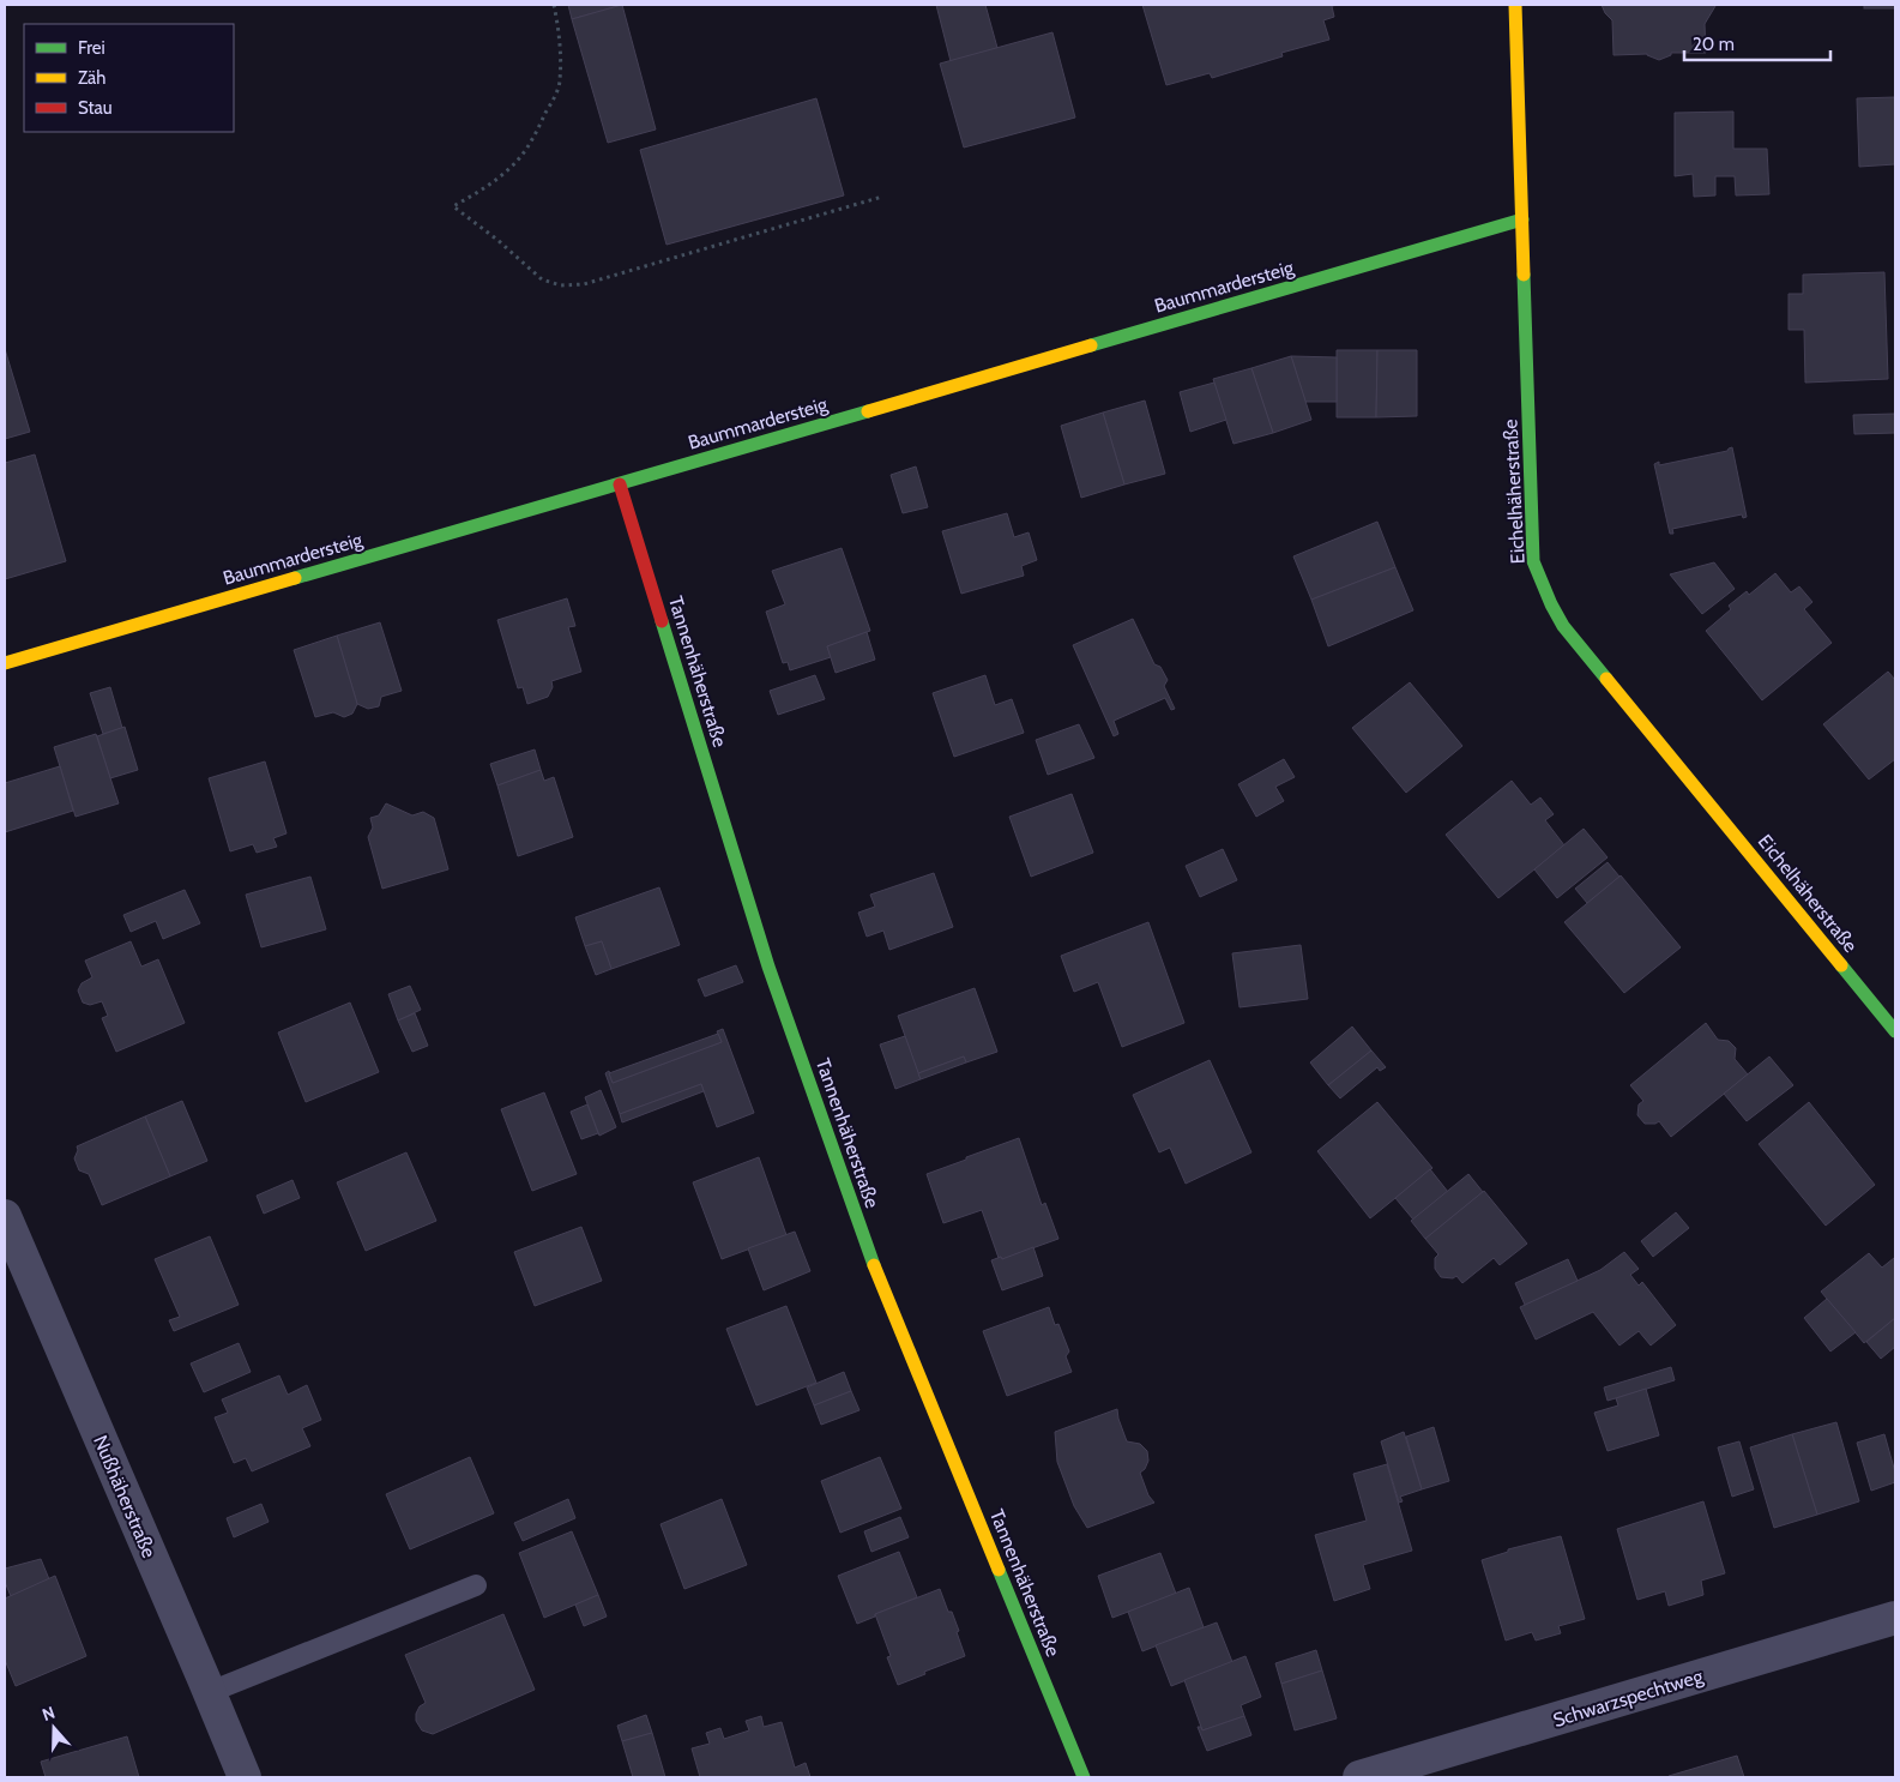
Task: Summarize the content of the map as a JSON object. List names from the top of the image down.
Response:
{
  "streets": {
    "street": [
      "Baummardersteig",
      "Eichelhäherstraße",
      "Tannenhäherstraße",
      "Nußhäherstraße",
      "Schwarzspechtweg"
    ]
  },
  "crossings": [
    ["Baummardersteig", "Eichelhäherstraße"],
    ["Baummardersteig", "Tannenhäherstraße"]
  ],
  "legend": ["Frei", "Zäh", "Stau"],
  "scale_bar": "20 m",
  "north": "top"
}
